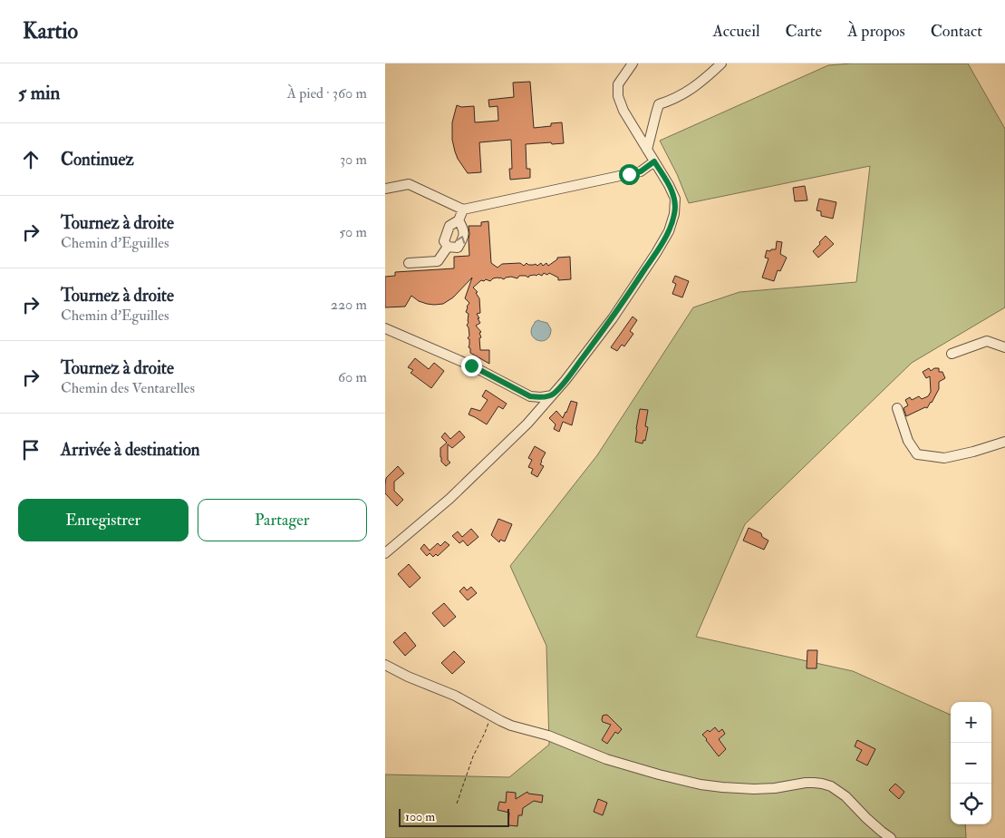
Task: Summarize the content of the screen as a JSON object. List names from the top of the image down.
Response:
{
  "scale_bar": "100 m",
  "page": {
    "header": "Kartio",
    "nav": [
      "Accueil",
      "Carte",
      "À propos",
      "Contact"
    ],
    "heading": ["5 min", "À pied · 360 m"],
    "list": [
      ["Continuez", "30 m"],
      ["Tournez à droite", "Chemin d'Eguilles", "50 m"],
      ["Tournez à droite", "Chemin d'Eguilles", "220 m"],
      ["Tournez à droite", "Chemin des Ventarelles", "60 m"],
      "Arrivée à destination"
    ],
    "buttons": ["Enregistrer", "Partager"],
    "map_buttons": ["+", "−"],
    "scale": "100 m"
  }
}
